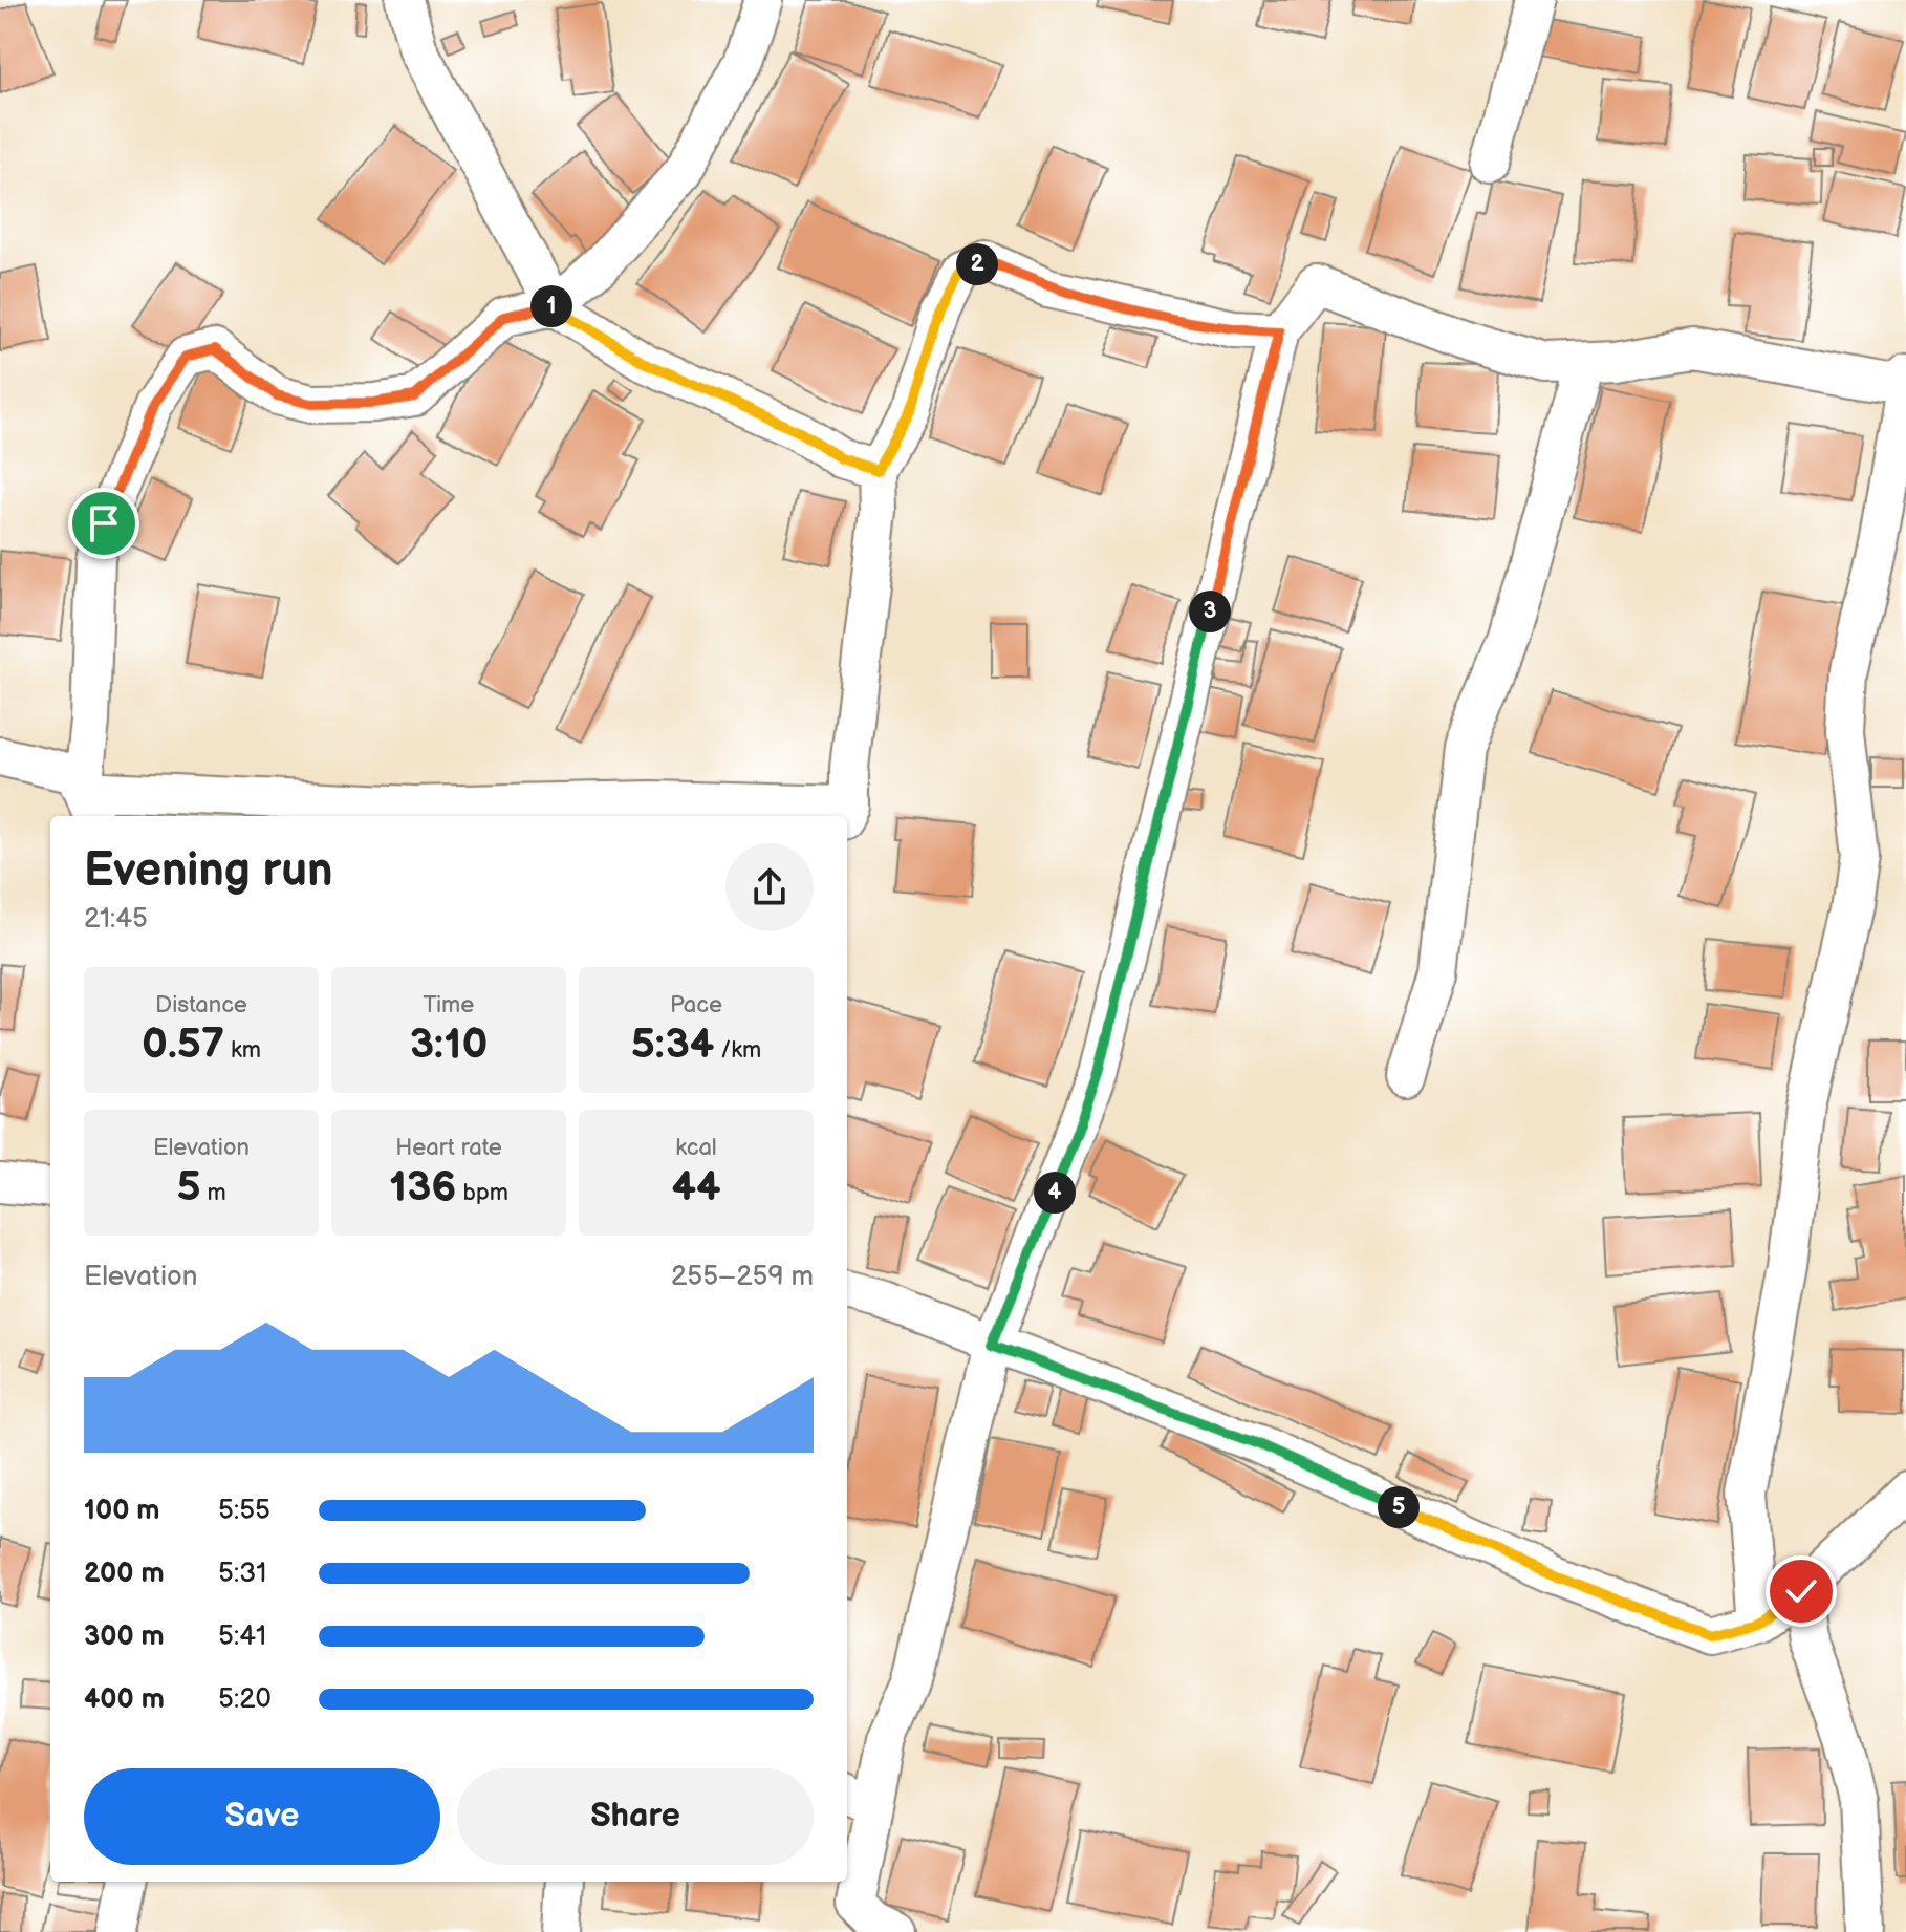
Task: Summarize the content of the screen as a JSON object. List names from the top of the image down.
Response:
{
  "page": {
    "pins": [
      "2",
      "1",
      "3",
      "4",
      "5"
    ],
    "heading": ["Evening run", "21:45"],
    "stats": [
      ["Distance", "0.57 km"],
      ["Time", "3:10"],
      ["Pace", "5:34 /km"],
      ["Elevation", "5 m"],
      ["Heart rate", "136 bpm"],
      ["kcal", "44"]
    ],
    "chart": ["Elevation", "255–259 m"],
    "list": [
      {
        "name": "100 m",
        "note": "5:55"
      },
      {
        "name": "200 m",
        "note": "5:31"
      },
      {
        "name": "300 m",
        "note": "5:41"
      },
      {
        "name": "400 m",
        "note": "5:20"
      }
    ],
    "buttons": ["Save", "Share"]
  }
}
